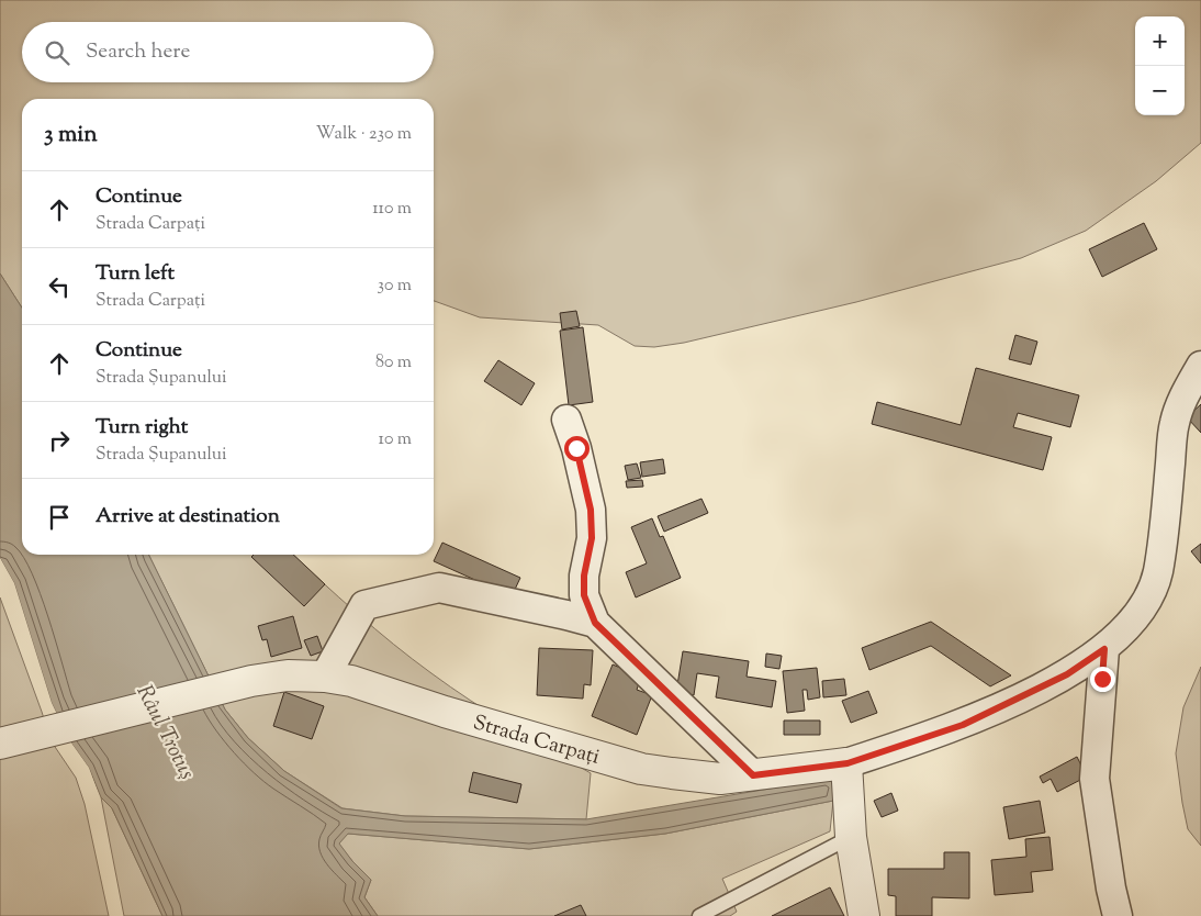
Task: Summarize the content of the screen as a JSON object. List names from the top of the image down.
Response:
{
  "streets": {
    "street": ["Strada Carpați"]
  },
  "water": ["Râul Trotuș"],
  "page": {
    "map_buttons": ["+", "−"],
    "search": "Search here",
    "heading": ["3 min", "Walk · 230 m"],
    "list": [
      ["Continue", "Strada Carpați", "110 m"],
      ["Turn left", "Strada Carpați", "30 m"],
      ["Continue", "Strada Șupanului", "80 m"],
      ["Turn right", "Strada Șupanului", "10 m"],
      "Arrive at destination"
    ]
  }
}
